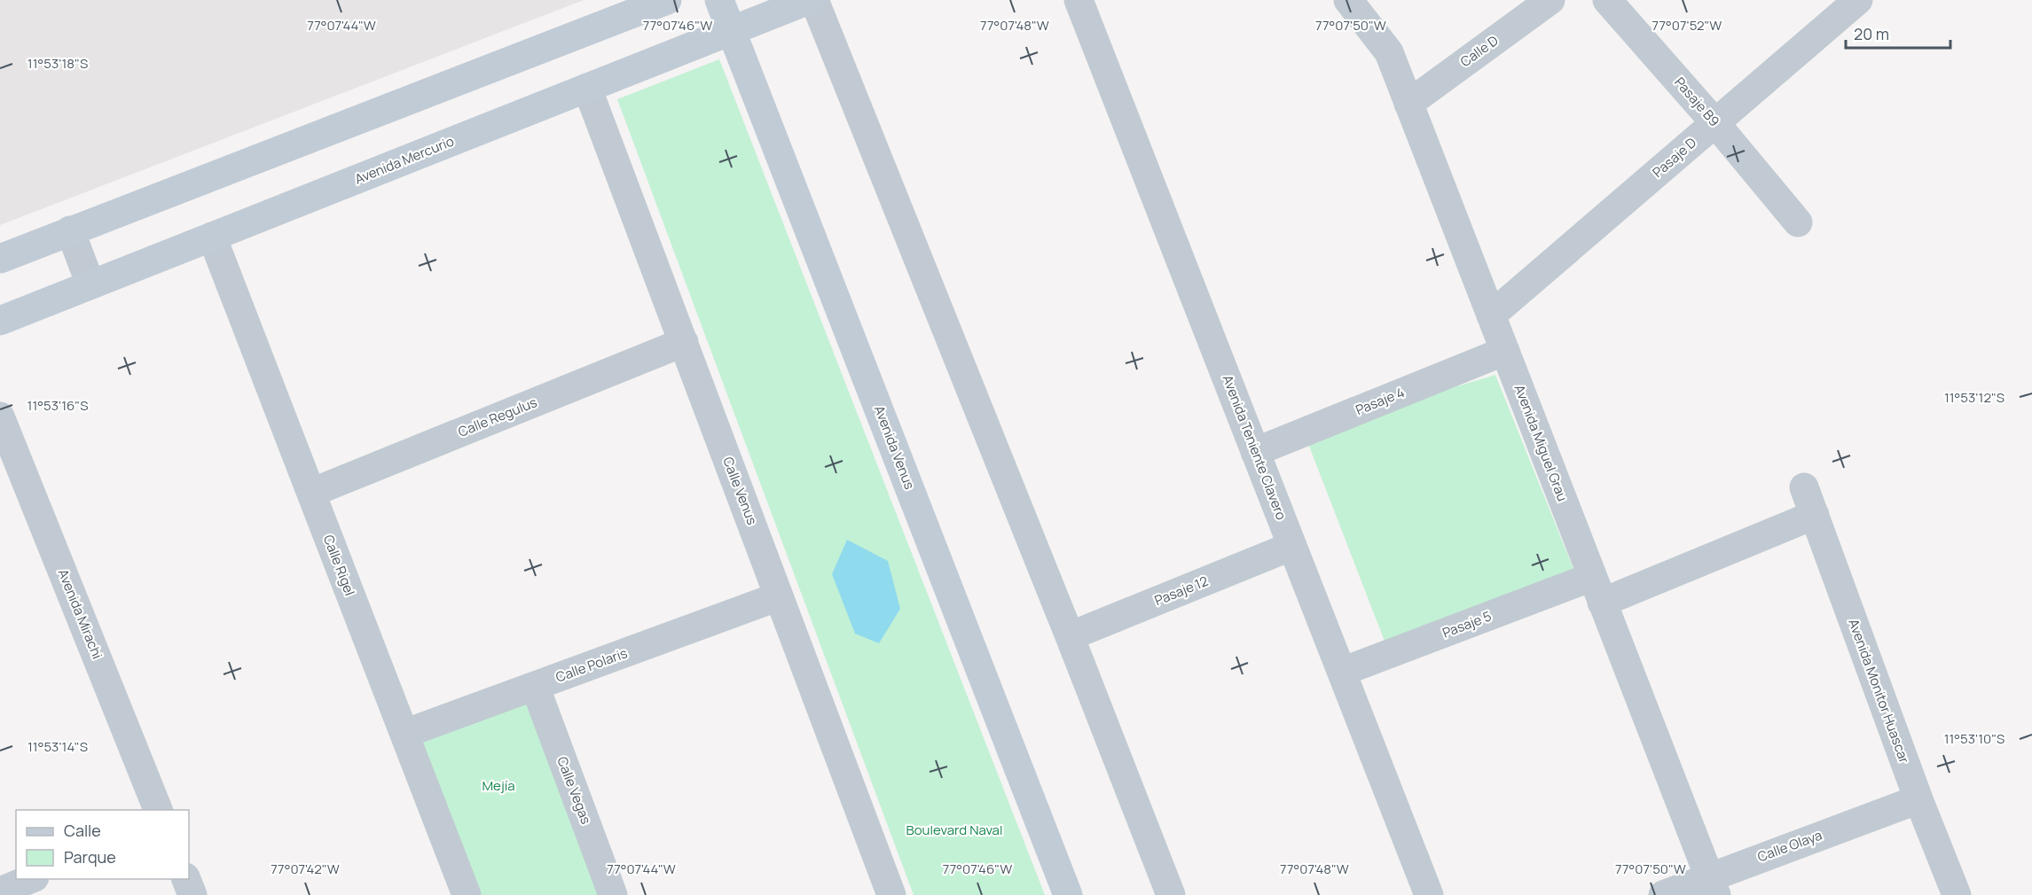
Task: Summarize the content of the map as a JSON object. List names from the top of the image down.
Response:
{
  "streets": {
    "street": [
      "Calle D",
      "Pasaje B9",
      "Pasaje D",
      "Avenida Mercurio",
      "Pasaje 4",
      "Calle Regulus",
      "Avenida Miguel Grau",
      "Avenida Venus",
      "Avenida Teniente Clavero",
      "Calle Venus",
      "Calle Rigel",
      "Pasaje 12",
      "Avenida Mirachi",
      "Pasaje 5",
      "Calle Polaris",
      "Avenida Monitor Huascar",
      "Calle Vegas",
      "Calle Olaya"
    ]
  },
  "crossings": [
    ["Calle D", "Avenida Miguel Grau"],
    ["Pasaje B9", "Pasaje D"],
    ["Pasaje D", "Avenida Miguel Grau"],
    ["Avenida Mercurio", "Avenida Venus"],
    ["Avenida Mercurio", "Calle Venus"],
    ["Avenida Mercurio", "Calle Rigel"],
    ["Pasaje 4", "Avenida Miguel Grau"],
    ["Pasaje 4", "Avenida Teniente Clavero"],
    ["Calle Regulus", "Calle Venus"],
    ["Calle Regulus", "Calle Rigel"],
    ["Avenida Miguel Grau", "Pasaje 5"],
    ["Avenida Miguel Grau", "Calle Olaya"],
    ["Avenida Teniente Clavero", "Pasaje 12"],
    ["Avenida Teniente Clavero", "Pasaje 5"],
    ["Calle Venus", "Calle Polaris"],
    ["Calle Rigel", "Calle Polaris"],
    ["Pasaje 5", "Avenida Monitor Huascar"],
    ["Calle Polaris", "Calle Vegas"],
    ["Avenida Monitor Huascar", "Calle Olaya"]
  ],
  "parks": ["Mejía", "Boulevard Naval"],
  "legend": ["Calle", "Parque"],
  "scale_bar": "20 m",
  "coordinates": [
    "77°07'44\"W",
    "77°07'46\"W",
    "77°07'48\"W",
    "77°07'50\"W",
    "77°07'52\"W",
    "11°53'18\"S",
    "11°53'12\"S",
    "11°53'16\"S",
    "11°53'10\"S",
    "11°53'14\"S",
    "77°07'42\"W"
  ]
}
